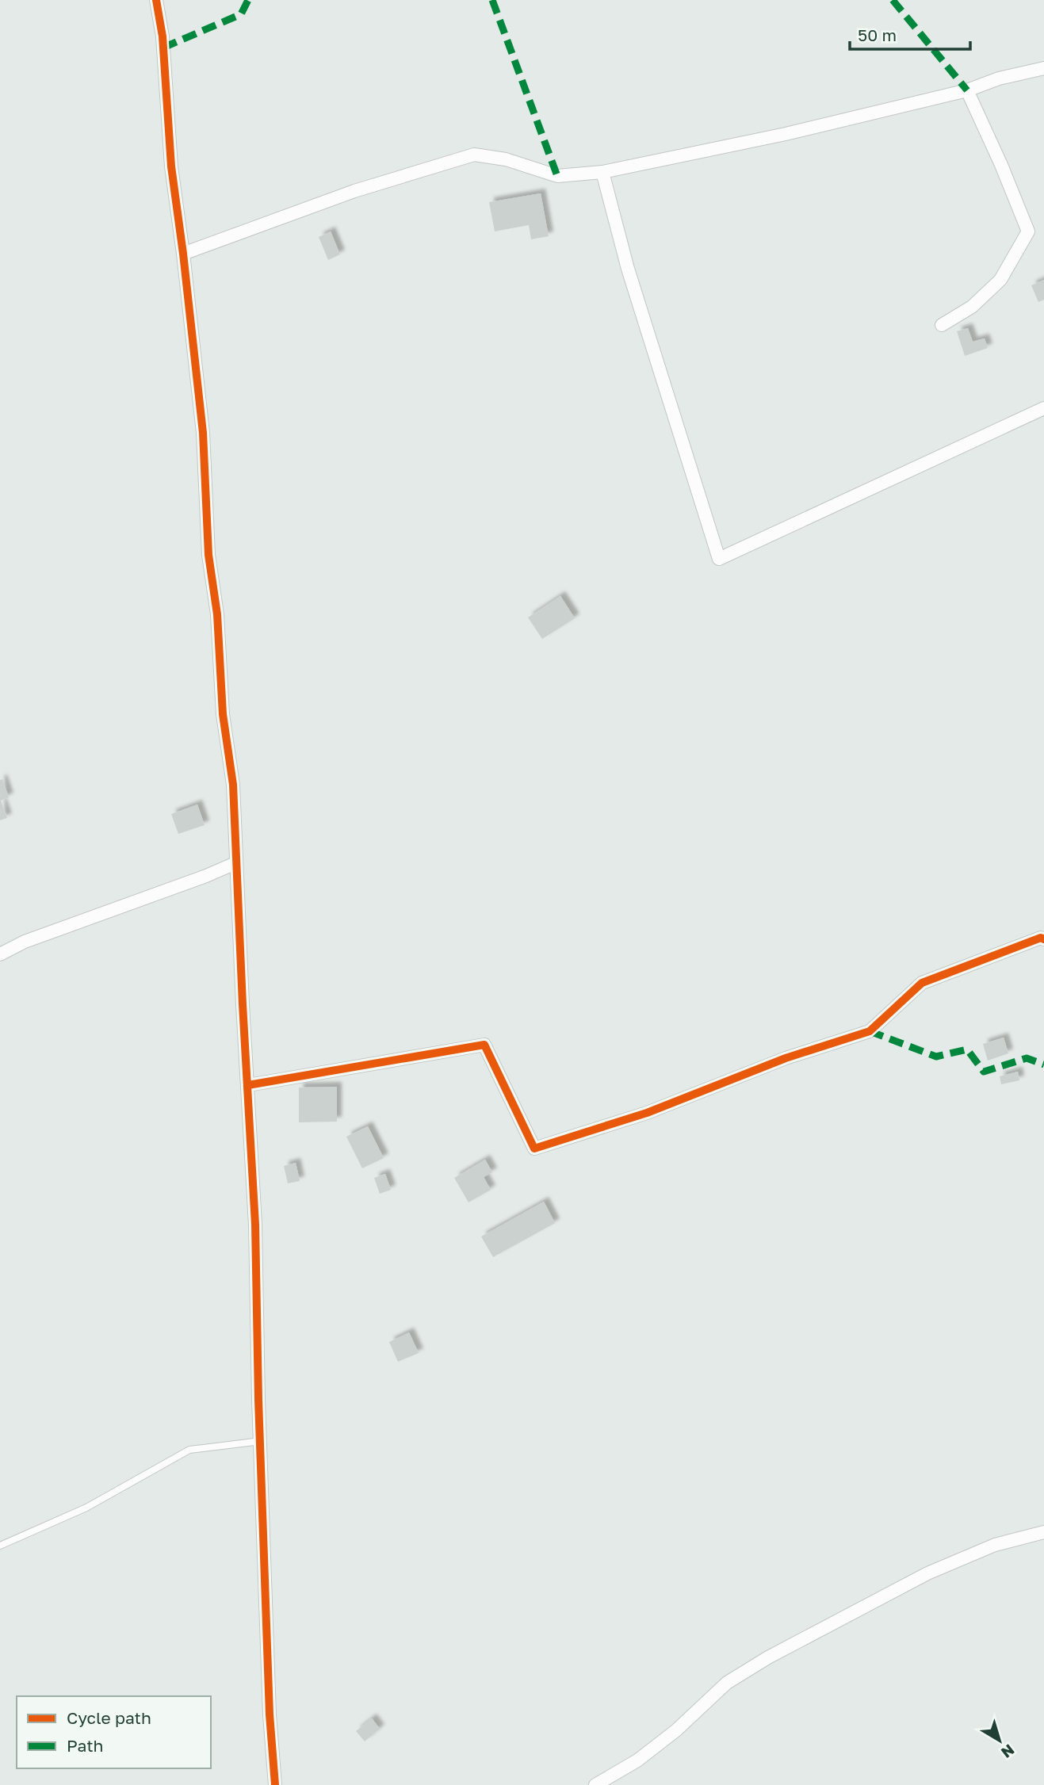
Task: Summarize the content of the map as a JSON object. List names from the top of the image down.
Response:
{
  "legend": ["Cycle path", "Path"],
  "scale_bar": "50 m",
  "north": "bottom right"
}
